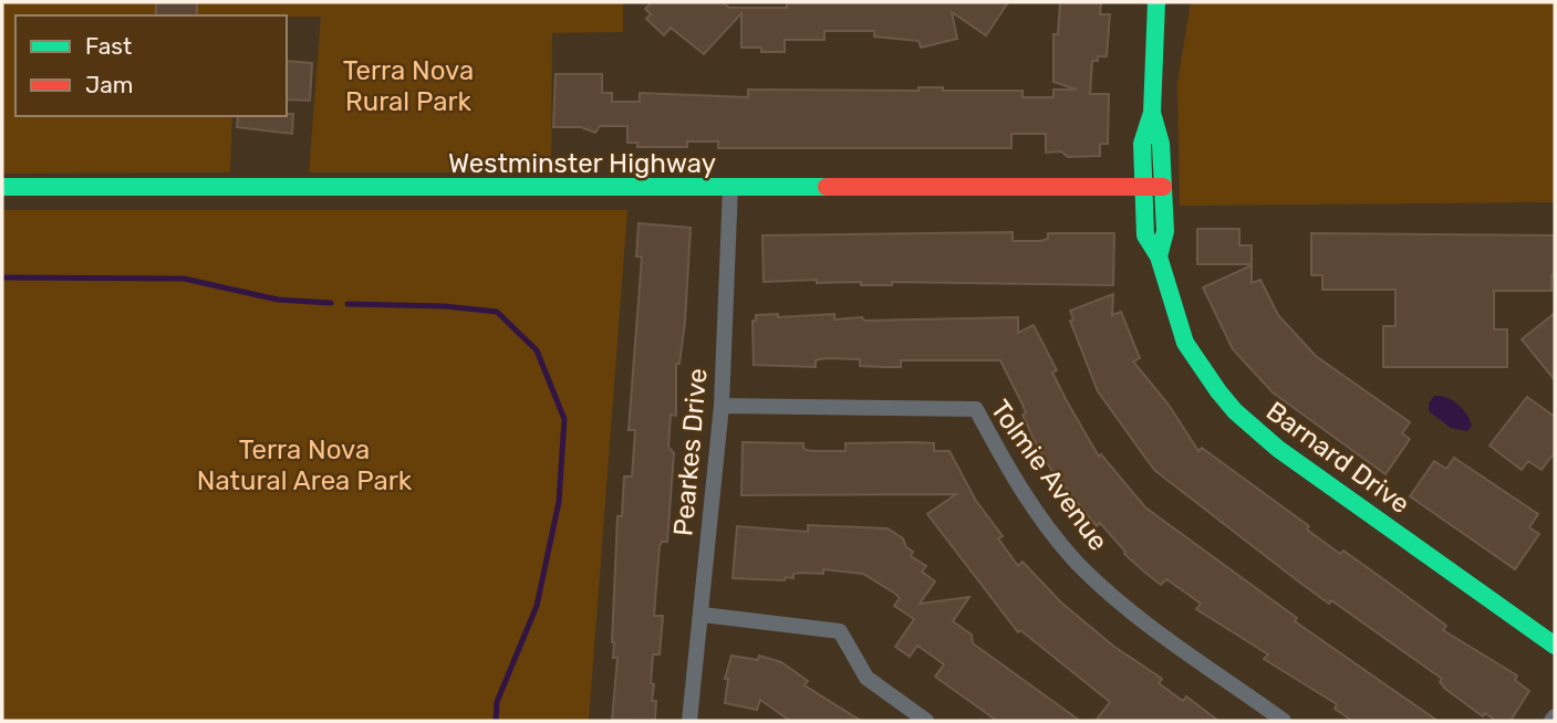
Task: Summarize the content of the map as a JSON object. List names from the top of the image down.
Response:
{
  "streets": {
    "street": [
      "Westminster Highway",
      "Pearkes Drive",
      "Barnard Drive",
      "Tolmie Avenue"
    ]
  },
  "crossings": [
    ["Westminster Highway", "Pearkes Drive"],
    ["Westminster Highway", "Barnard Drive"],
    ["Pearkes Drive", "Tolmie Avenue"]
  ],
  "parks": ["Terra Nova Rural Park", "Terra Nova Natural Area Park"],
  "legend": ["Fast", "Jam"]
}
